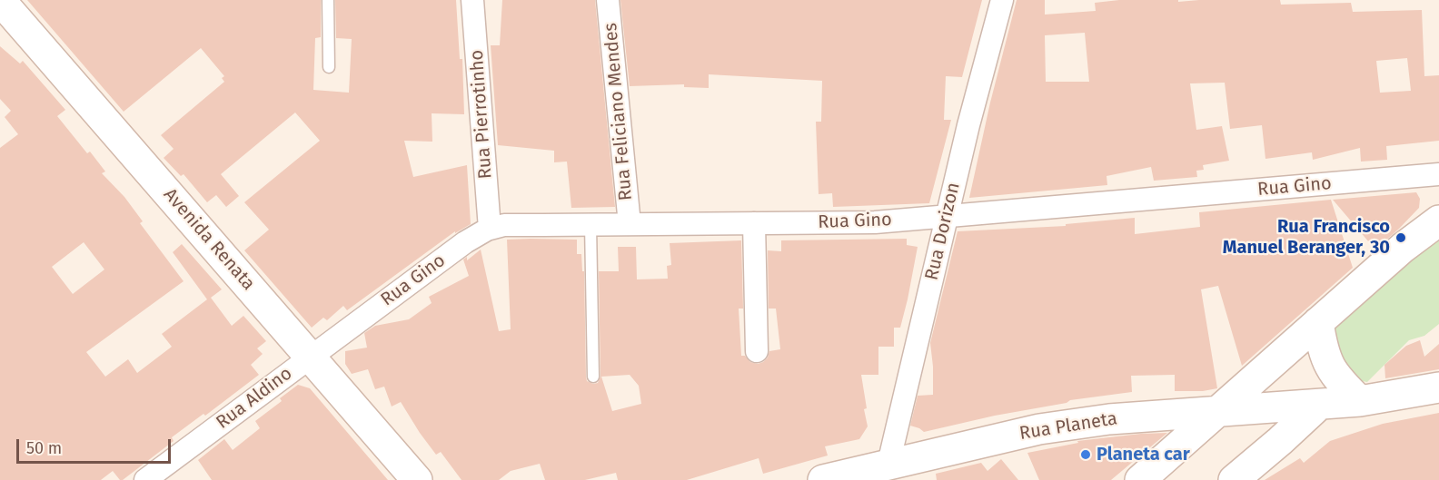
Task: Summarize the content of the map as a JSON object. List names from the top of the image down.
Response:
{
  "streets": {
    "main road": ["Avenida Renata", "Rua Planeta"],
    "street": [
      "Rua Feliciano Mendes",
      "Rua Pierrotinho",
      "Rua Gino",
      "Rua Dorizon",
      "Rua Aldino"
    ]
  },
  "crossings": [
    ["Rua Feliciano Mendes", "Rua Gino"],
    ["Rua Pierrotinho", "Rua Gino"],
    ["Rua Gino", "Rua Dorizon"],
    ["Rua Gino", "Avenida Renata"],
    ["Rua Gino", "Rua Aldino"],
    ["Rua Dorizon", "Rua Planeta"],
    ["Avenida Renata", "Rua Aldino"]
  ],
  "places": ["Rua Francisco Manuel Beranger, 30", "Planeta car"],
  "scale_bar": "50 m"
}
